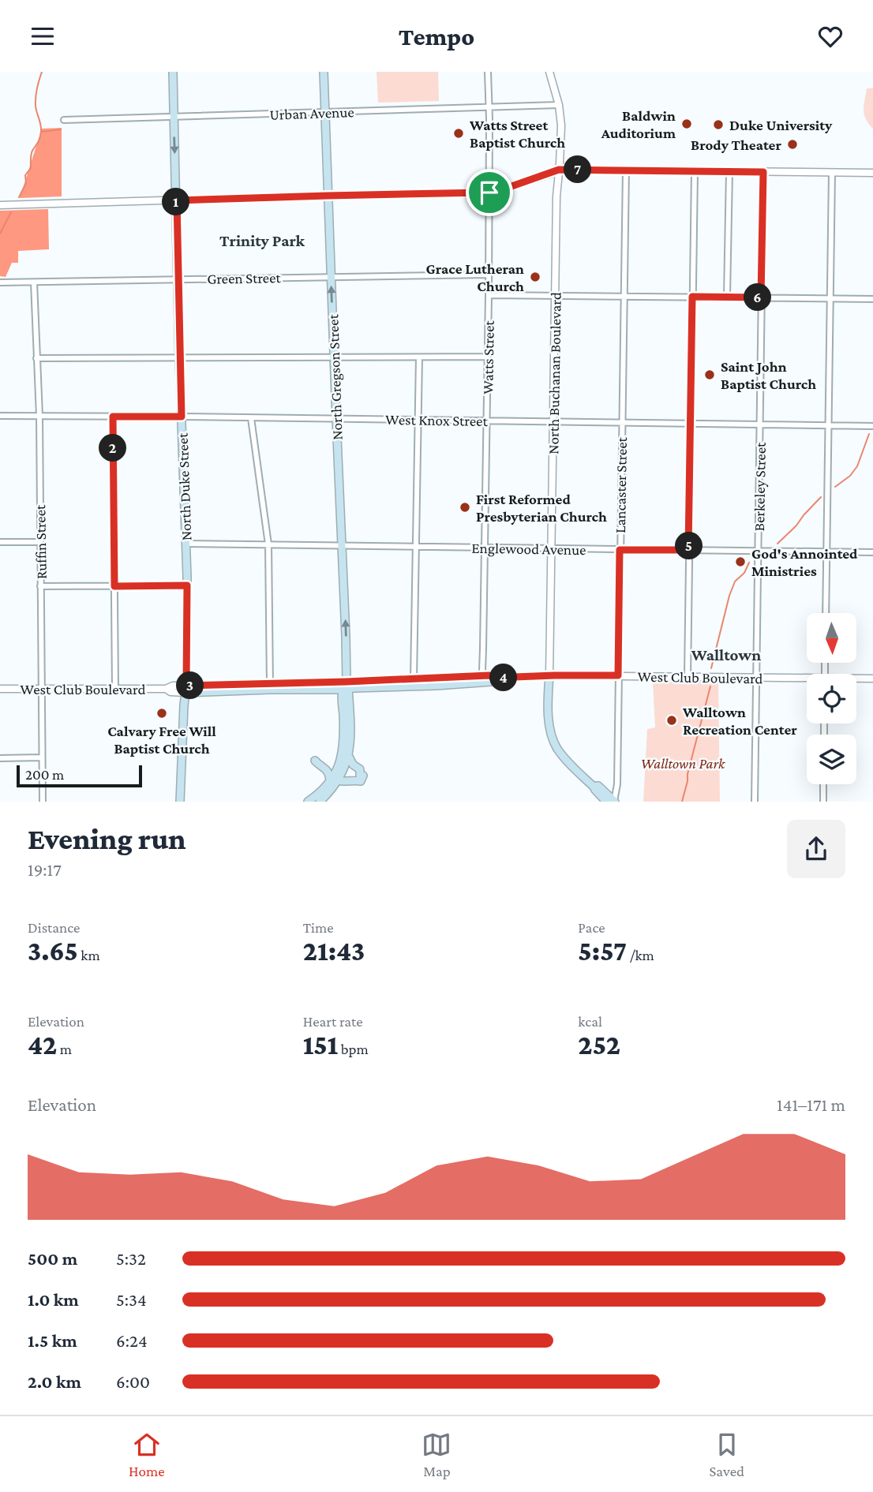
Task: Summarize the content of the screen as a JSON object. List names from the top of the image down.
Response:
{
  "streets": {
    "main road": ["North Gregson Street", "North Duke Street", "West Club Boulevard"],
    "street": [
      "Urban Avenue",
      "Green Street",
      "Watts Street",
      "North Buchanan Boulevard",
      "West Knox Street",
      "Lancaster Street",
      "Berkeley Street",
      "Ruffin Street",
      "Englewood Avenue"
    ]
  },
  "crossings": [
    ["Urban Avenue", "Watts Street"],
    ["Urban Avenue", "North Buchanan Boulevard"],
    ["Urban Avenue", "North Gregson Street"],
    ["Urban Avenue", "North Duke Street"],
    ["Green Street", "Watts Street"],
    ["Green Street", "North Gregson Street"],
    ["Green Street", "North Duke Street"],
    ["Green Street", "Ruffin Street"],
    ["Watts Street", "West Knox Street"],
    ["Watts Street", "Englewood Avenue"],
    ["Watts Street", "West Club Boulevard"],
    ["North Buchanan Boulevard", "West Knox Street"],
    ["North Buchanan Boulevard", "Englewood Avenue"],
    ["North Buchanan Boulevard", "West Club Boulevard"],
    ["North Gregson Street", "West Knox Street"],
    ["North Gregson Street", "Englewood Avenue"],
    ["North Gregson Street", "West Club Boulevard"],
    ["West Knox Street", "Lancaster Street"],
    ["West Knox Street", "North Duke Street"],
    ["West Knox Street", "Berkeley Street"],
    ["West Knox Street", "Ruffin Street"],
    ["Lancaster Street", "Englewood Avenue"],
    ["Lancaster Street", "West Club Boulevard"],
    ["North Duke Street", "Englewood Avenue"],
    ["North Duke Street", "West Club Boulevard"],
    ["Berkeley Street", "Englewood Avenue"],
    ["Berkeley Street", "West Club Boulevard"],
    ["Ruffin Street", "West Club Boulevard"]
  ],
  "districts": ["Trinity Park", "Walltown"],
  "parks": ["Walltown Park"],
  "places": [
    "Baldwin Auditorium",
    "Duke University",
    "Watts Street Baptist Church",
    "Brody Theater",
    "Grace Lutheran Church",
    "Saint John Baptist Church",
    "First Reformed Presbyterian Church",
    "God's Annointed Ministries",
    "Calvary Free Will Baptist Church",
    "Walltown Recreation Center"
  ],
  "scale_bar": "200 m",
  "north": "bottom",
  "page": {
    "header": "Tempo",
    "pins": [
      "7",
      "1",
      "6",
      "2",
      "5",
      "4",
      "3"
    ],
    "scale": "200 m",
    "heading": ["Evening run", "19:17"],
    "stats": [
      ["Distance", "3.65 km"],
      ["Time", "21:43"],
      ["Pace", "5:57 /km"],
      ["Elevation", "42 m"],
      ["Heart rate", "151 bpm"],
      ["kcal", "252"]
    ],
    "chart": ["Elevation", "141–171 m"],
    "list": [
      {
        "name": "500 m",
        "note": "5:32"
      },
      {
        "name": "1.0 km",
        "note": "5:34"
      },
      {
        "name": "1.5 km",
        "note": "6:24"
      },
      {
        "name": "2.0 km",
        "note": "6:00"
      }
    ],
    "tabs": ["Home", "Map", "Saved"]
  }
}
